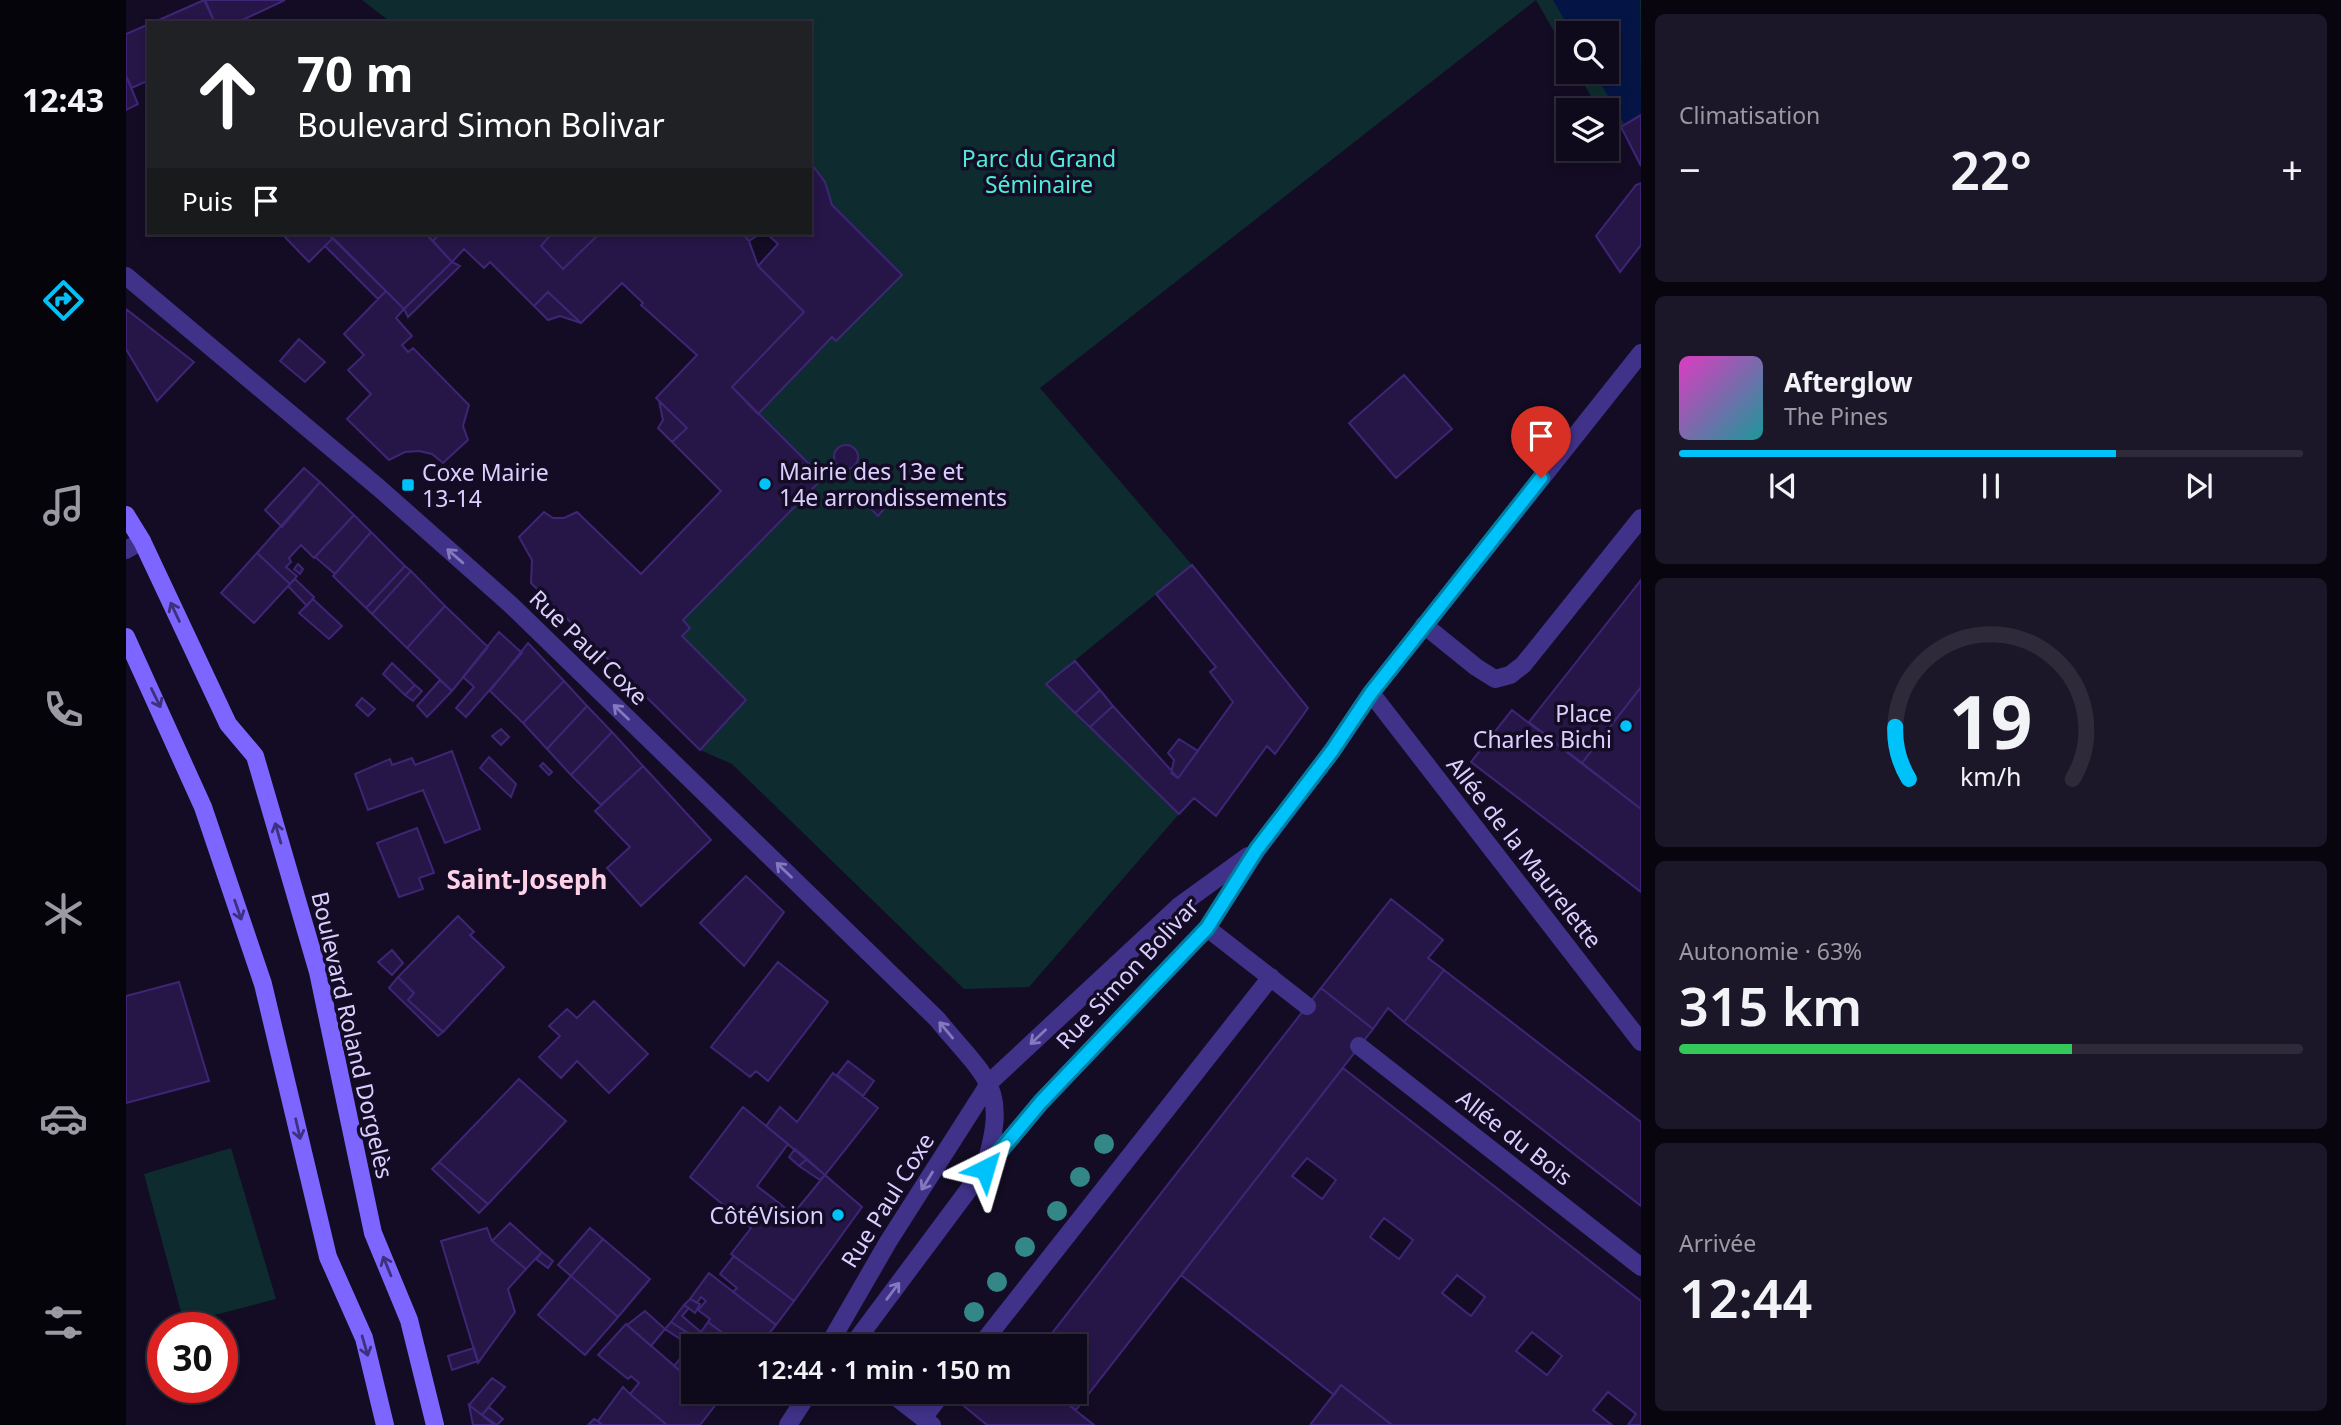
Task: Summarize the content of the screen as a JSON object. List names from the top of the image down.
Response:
{
  "streets": {
    "main road": ["Boulevard Roland Dorgelès"],
    "street": [
      "Rue Paul Coxe",
      "Allée de la Maurelette",
      "Rue Simon Bolivar",
      "Allée du Bois"
    ]
  },
  "crossings": [
    ["Rue Paul Coxe", "Rue Simon Bolivar"]
  ],
  "districts": ["Saint-Joseph"],
  "parks": ["Parc du Grand Séminaire"],
  "places": {
    "other": ["Mairie des 13e et 14e arrondissements", "Place Charles Bichi", "CôtéVision"],
    "transit": ["Coxe Mairie 13-14"]
  },
  "page": {
    "tabs": "12:43",
    "tile": [
      "Climatisation",
      ["Autonomie · 63%", "315 km"],
      ["Arrivée", "12:44"]
    ],
    "turn": ["70 m", "Boulevard Simon Bolivar"],
    "heat": ["−", "22°", "+"],
    "then": "Puis",
    "song": ["Afterglow", "The Pines"],
    "limit": "30",
    "trip": "12:44 · 1 min · 150 m",
    "gauge": ["19", "km/h"]
  }
}
